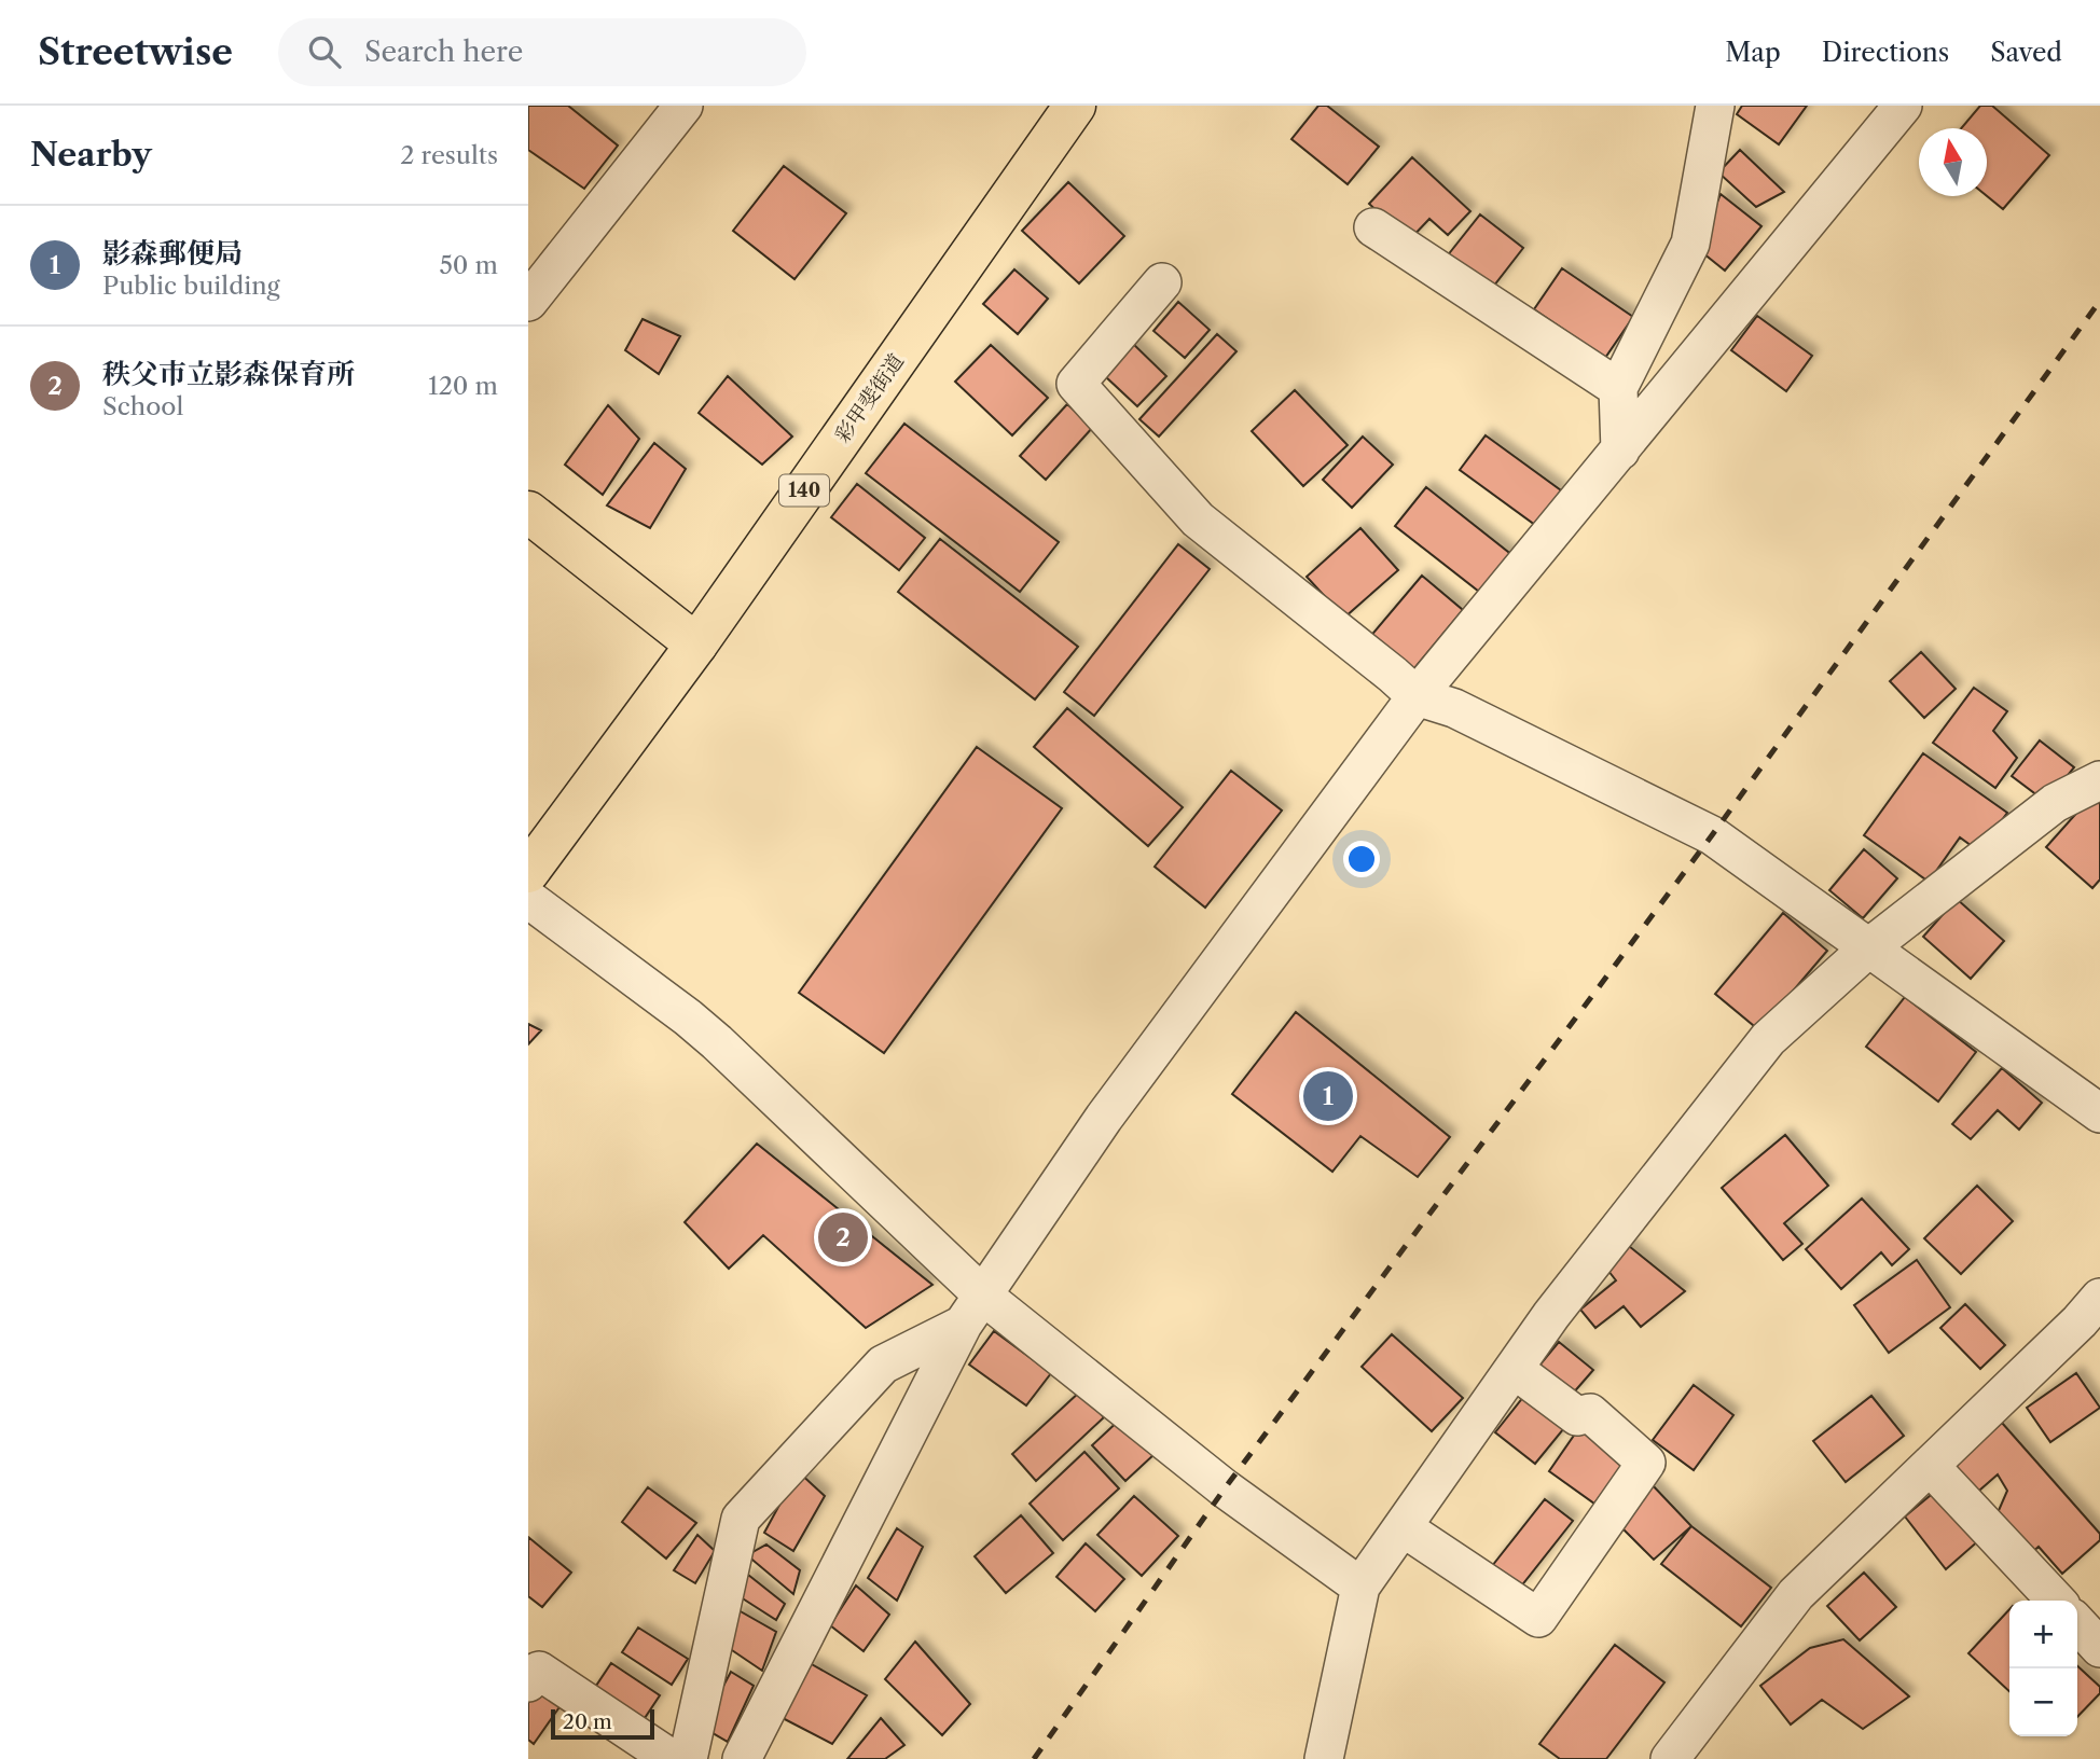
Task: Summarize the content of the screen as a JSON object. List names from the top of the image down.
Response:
{
  "streets": {
    "main road": ["彩甲斐街道", "140"]
  },
  "scale_bar": "20 m",
  "north": "top",
  "page": {
    "header": "Streetwise",
    "search": "Search here",
    "nav": ["Map", "Directions", "Saved"],
    "heading": ["Nearby", "2 results"],
    "list": [
      {
        "mark": "1",
        "name": "影森郵便局",
        "note": "Public building",
        "value": "50 m"
      },
      {
        "mark": "2",
        "name": "秩父市立影森保育所",
        "note": "School",
        "value": "120 m"
      }
    ],
    "pins": ["1", "2"],
    "map_buttons": ["+", "−"],
    "scale": "20 m"
  }
}
